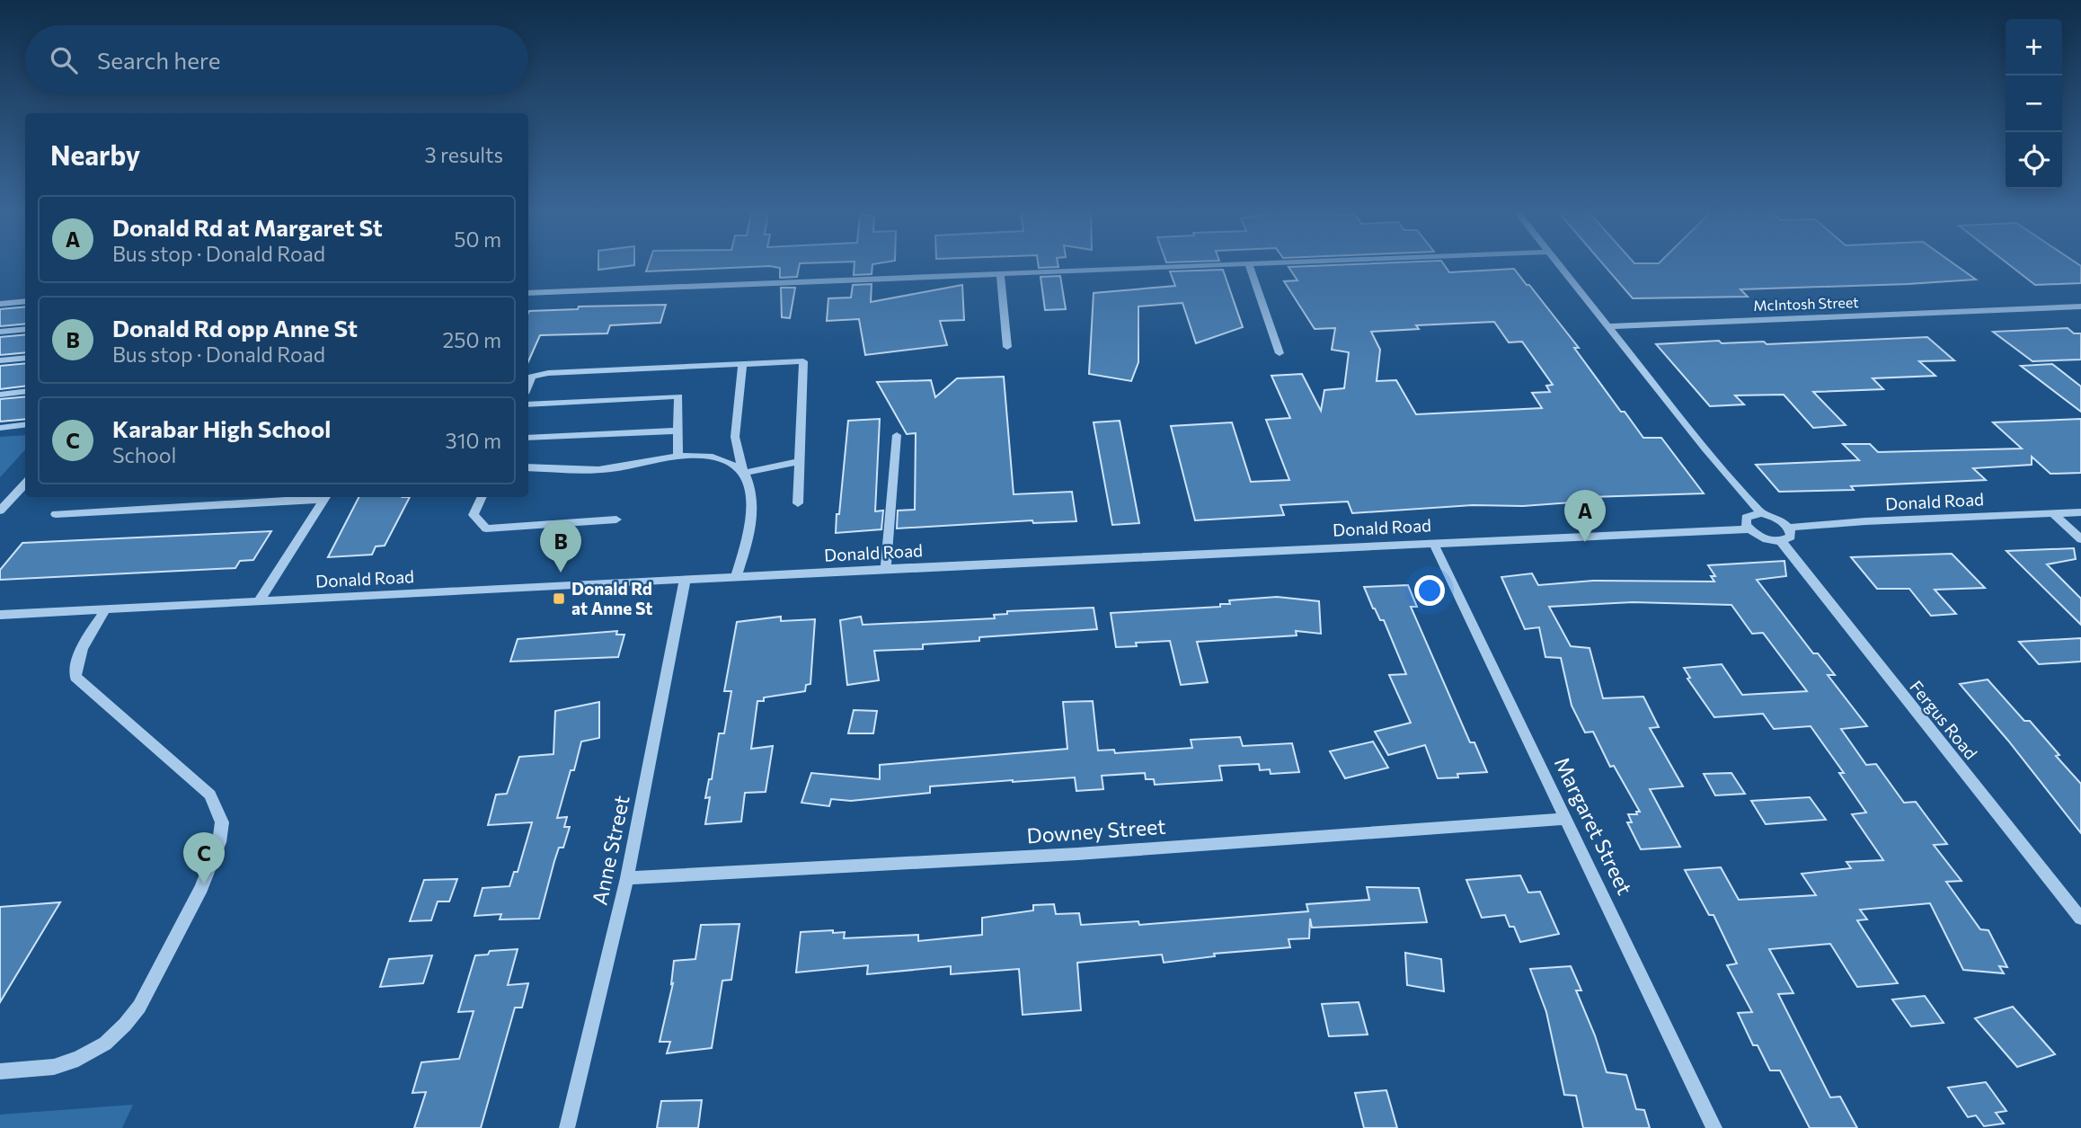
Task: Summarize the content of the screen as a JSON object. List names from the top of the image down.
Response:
{
  "streets": {
    "street": [
      "McIntosh Street",
      "Donald Road",
      "Fergus Road",
      "Margaret Street",
      "Downey Street",
      "Anne Street"
    ]
  },
  "crossings": [
    ["Donald Road", "Margaret Street"],
    ["Donald Road", "Anne Street"],
    ["Margaret Street", "Downey Street"],
    ["Downey Street", "Anne Street"]
  ],
  "places": {
    "transit": ["Donald Rd at Anne St"]
  },
  "page": {
    "map_buttons": ["+", "−"],
    "search": "Search here",
    "heading": ["Nearby", "3 results"],
    "list": [
      {
        "mark": "A",
        "name": "Donald Rd at Margaret St",
        "note": "Bus stop · Donald Road",
        "value": "50 m"
      },
      {
        "mark": "B",
        "name": "Donald Rd opp Anne St",
        "note": "Bus stop · Donald Road",
        "value": "250 m"
      },
      {
        "mark": "C",
        "name": "Karabar High School",
        "note": "School",
        "value": "310 m"
      }
    ],
    "pins": ["A", "B", "C"]
  }
}
